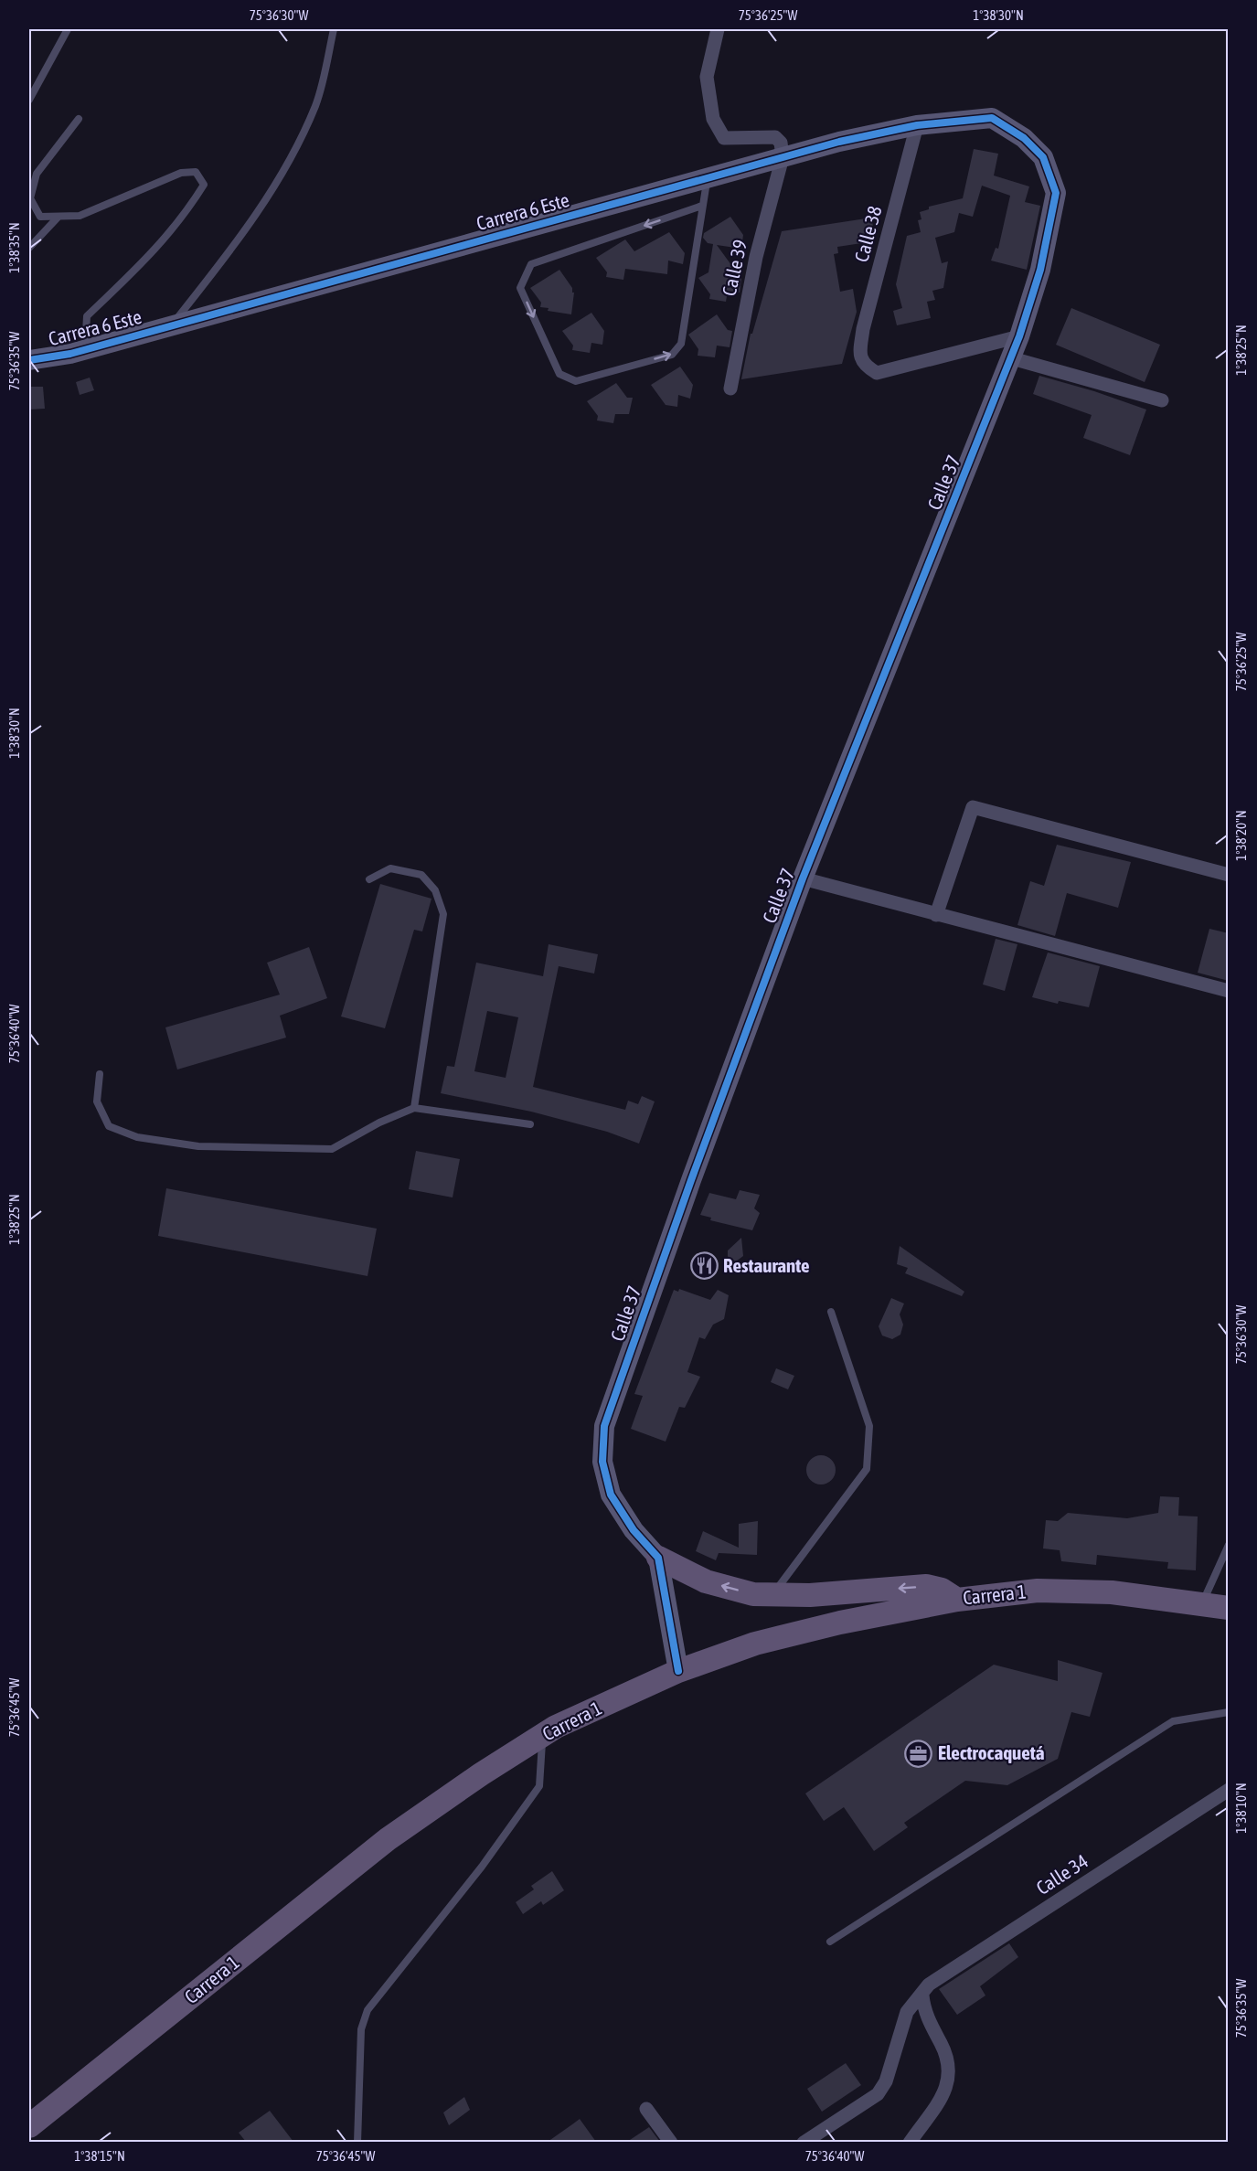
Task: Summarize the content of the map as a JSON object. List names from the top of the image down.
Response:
{
  "streets": {
    "main road": ["Carrera 1"],
    "street": [
      "Carrera 6 Este",
      "Calle 38",
      "Calle 39",
      "Calle 37",
      "Calle 34"
    ]
  },
  "crossings": [
    ["Carrera 6 Este", "Calle 38"],
    ["Carrera 6 Este", "Calle 39"],
    ["Carrera 6 Este", "Calle 37"],
    ["Calle 38", "Calle 37"]
  ],
  "places": {
    "restaurant": ["Restaurante"],
    "office": ["Electrocaquetá"]
  },
  "coordinates": [
    "75°36'30\"W",
    "75°36'25\"W",
    "1°38'30\"N",
    "1°38'35\"N",
    "1°38'25\"N",
    "75°36'35\"W",
    "1°38'20\"N",
    "75°36'40\"W",
    "75°36'45\"W",
    "1°38'10\"N",
    "1°38'15\"N"
  ]
}
